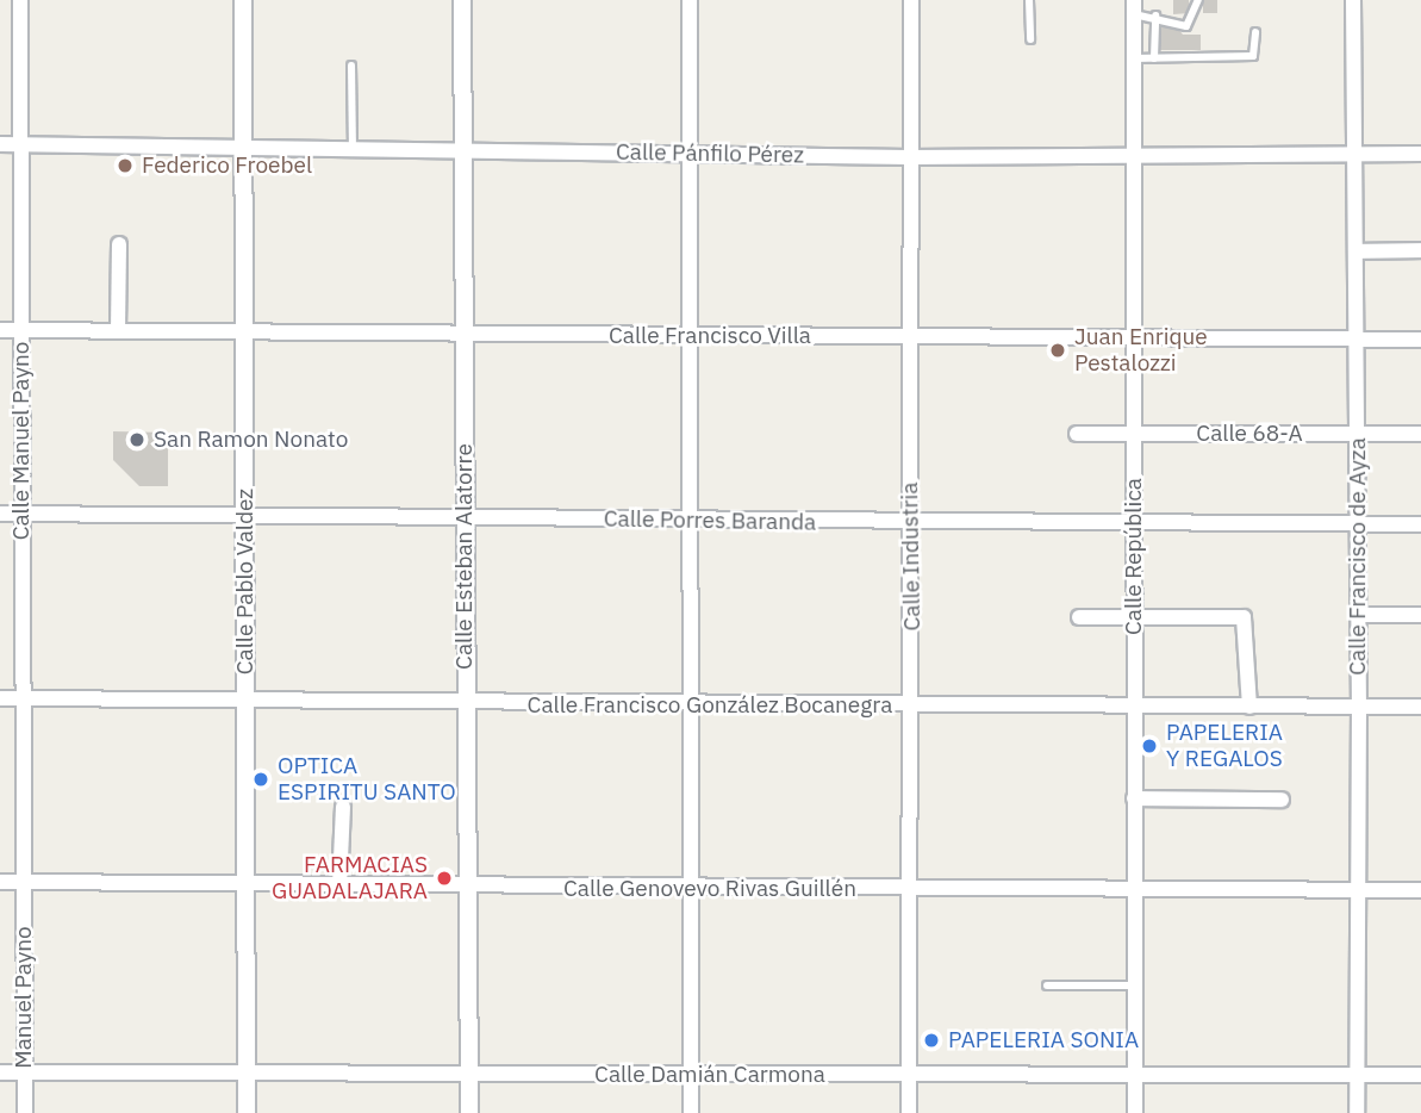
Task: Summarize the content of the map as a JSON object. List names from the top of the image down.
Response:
{
  "streets": {
    "street": [
      "Calle Pánfilo Pérez",
      "Calle Francisco Villa",
      "Calle 68-A",
      "Calle Manuel Payno",
      "Calle Porres Baranda",
      "Calle Esteban Alatorre",
      "Calle Industria",
      "Calle República",
      "Calle Francisco de Ayza",
      "Calle Pablo Valdez",
      "Calle Francisco González Bocanegra",
      "Calle Genovevo Rivas Guillén",
      "Manuel Payno",
      "Calle Damián Carmona"
    ]
  },
  "crossings": [
    ["Calle Pánfilo Pérez", "Calle Manuel Payno"],
    ["Calle Pánfilo Pérez", "Calle Esteban Alatorre"],
    ["Calle Pánfilo Pérez", "Calle Industria"],
    ["Calle Pánfilo Pérez", "Calle República"],
    ["Calle Pánfilo Pérez", "Calle Francisco de Ayza"],
    ["Calle Pánfilo Pérez", "Calle Pablo Valdez"],
    ["Calle Francisco Villa", "Calle Manuel Payno"],
    ["Calle Francisco Villa", "Calle Esteban Alatorre"],
    ["Calle Francisco Villa", "Calle Industria"],
    ["Calle Francisco Villa", "Calle República"],
    ["Calle Francisco Villa", "Calle Francisco de Ayza"],
    ["Calle Francisco Villa", "Calle Pablo Valdez"],
    ["Calle 68-A", "Calle República"],
    ["Calle 68-A", "Calle Francisco de Ayza"],
    ["Calle Manuel Payno", "Calle Porres Baranda"],
    ["Calle Manuel Payno", "Calle Francisco González Bocanegra"],
    ["Calle Manuel Payno", "Calle Genovevo Rivas Guillén"],
    ["Calle Manuel Payno", "Manuel Payno"],
    ["Calle Porres Baranda", "Calle Esteban Alatorre"],
    ["Calle Porres Baranda", "Calle Industria"],
    ["Calle Porres Baranda", "Calle República"],
    ["Calle Porres Baranda", "Calle Francisco de Ayza"],
    ["Calle Porres Baranda", "Calle Pablo Valdez"],
    ["Calle Esteban Alatorre", "Calle Francisco González Bocanegra"],
    ["Calle Esteban Alatorre", "Calle Genovevo Rivas Guillén"],
    ["Calle Esteban Alatorre", "Calle Damián Carmona"],
    ["Calle Industria", "Calle Francisco González Bocanegra"],
    ["Calle Industria", "Calle Genovevo Rivas Guillén"],
    ["Calle Industria", "Calle Damián Carmona"],
    ["Calle República", "Calle Francisco González Bocanegra"],
    ["Calle República", "Calle Genovevo Rivas Guillén"],
    ["Calle República", "Calle Damián Carmona"],
    ["Calle Francisco de Ayza", "Calle Francisco González Bocanegra"],
    ["Calle Francisco de Ayza", "Calle Genovevo Rivas Guillén"],
    ["Calle Francisco de Ayza", "Calle Damián Carmona"],
    ["Calle Pablo Valdez", "Calle Francisco González Bocanegra"],
    ["Calle Pablo Valdez", "Calle Genovevo Rivas Guillén"],
    ["Calle Pablo Valdez", "Calle Damián Carmona"],
    ["Calle Genovevo Rivas Guillén", "Manuel Payno"],
    ["Manuel Payno", "Calle Damián Carmona"]
  ],
  "places": [
    "Federico Froebel",
    "Juan Enrique Pestalozzi",
    "San Ramon Nonato",
    "PAPELERIA Y REGALOS",
    "OPTICA ESPIRITU SANTO",
    "FARMACIAS GUADALAJARA",
    "PAPELERIA SONIA"
  ]
}
